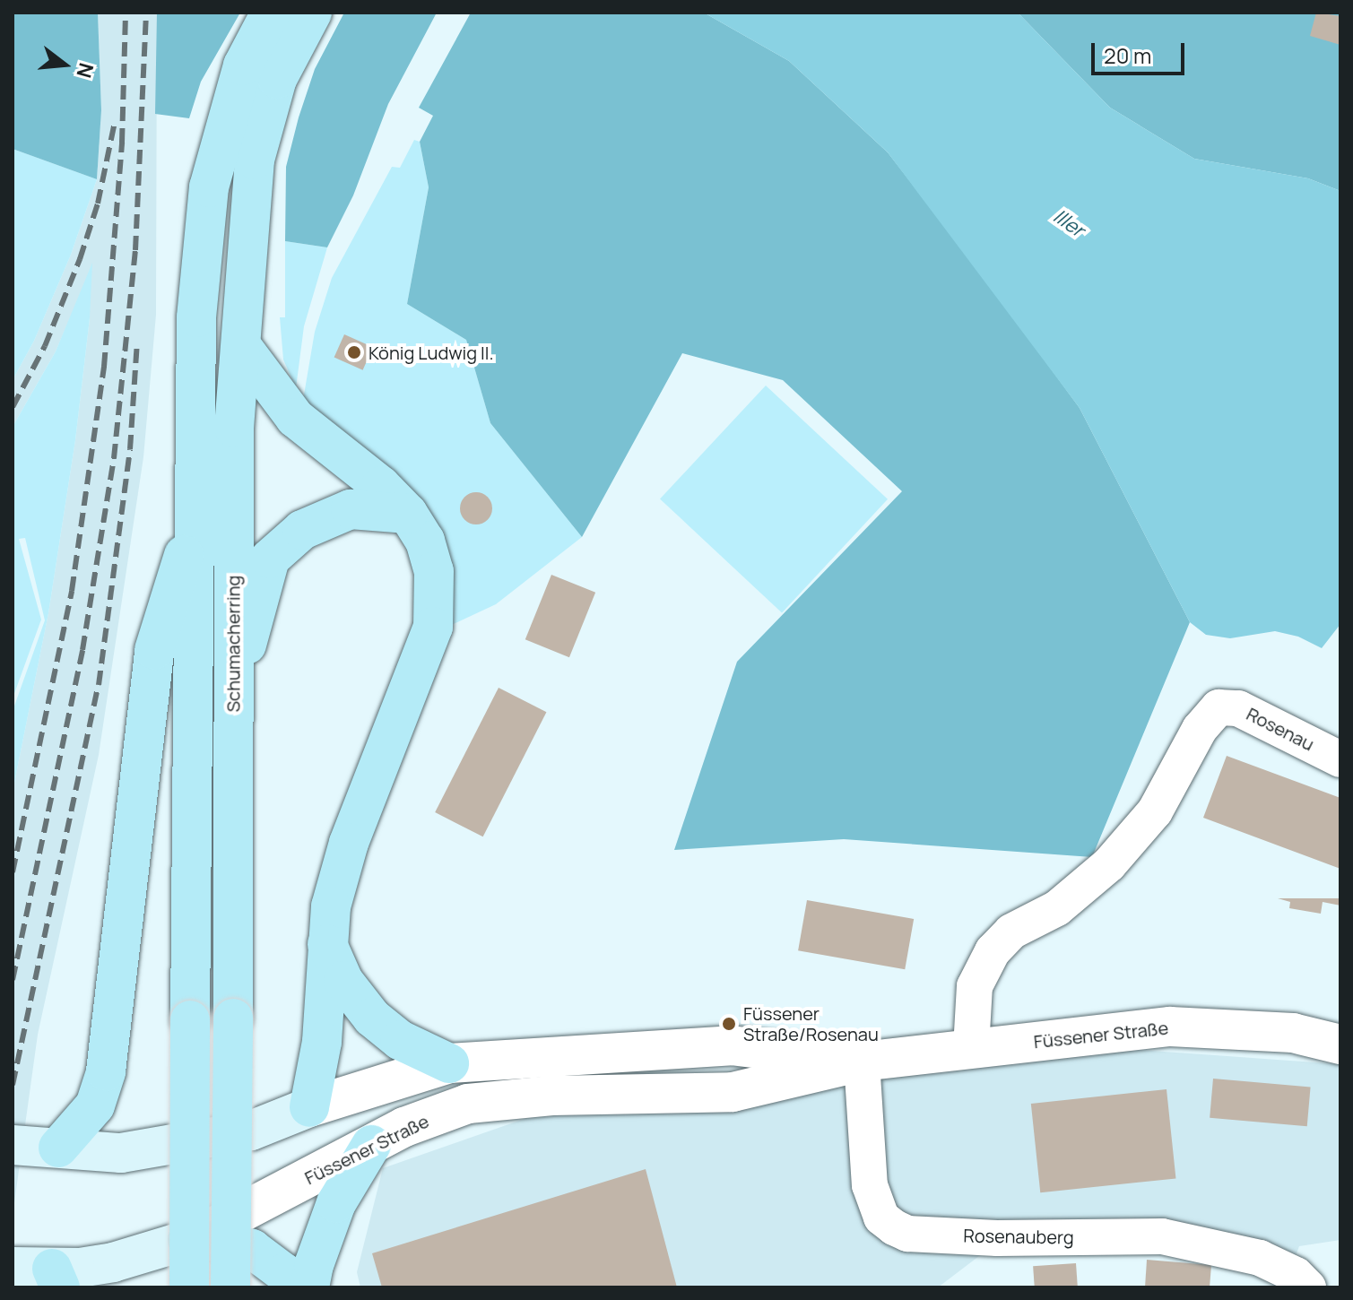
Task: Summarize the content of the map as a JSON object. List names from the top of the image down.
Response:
{
  "streets": {
    "main road": ["Schumacherring", "Füssener Straße"],
    "street": ["Rosenau", "Rosenauberg"]
  },
  "crossings": [
    ["Rosenau", "Füssener Straße"],
    ["Füssener Straße", "Rosenauberg"]
  ],
  "water": ["Iller"],
  "places": ["König Ludwig II.", "Füssener Straße/Rosenau"],
  "scale_bar": "20 m",
  "north": "right"
}
